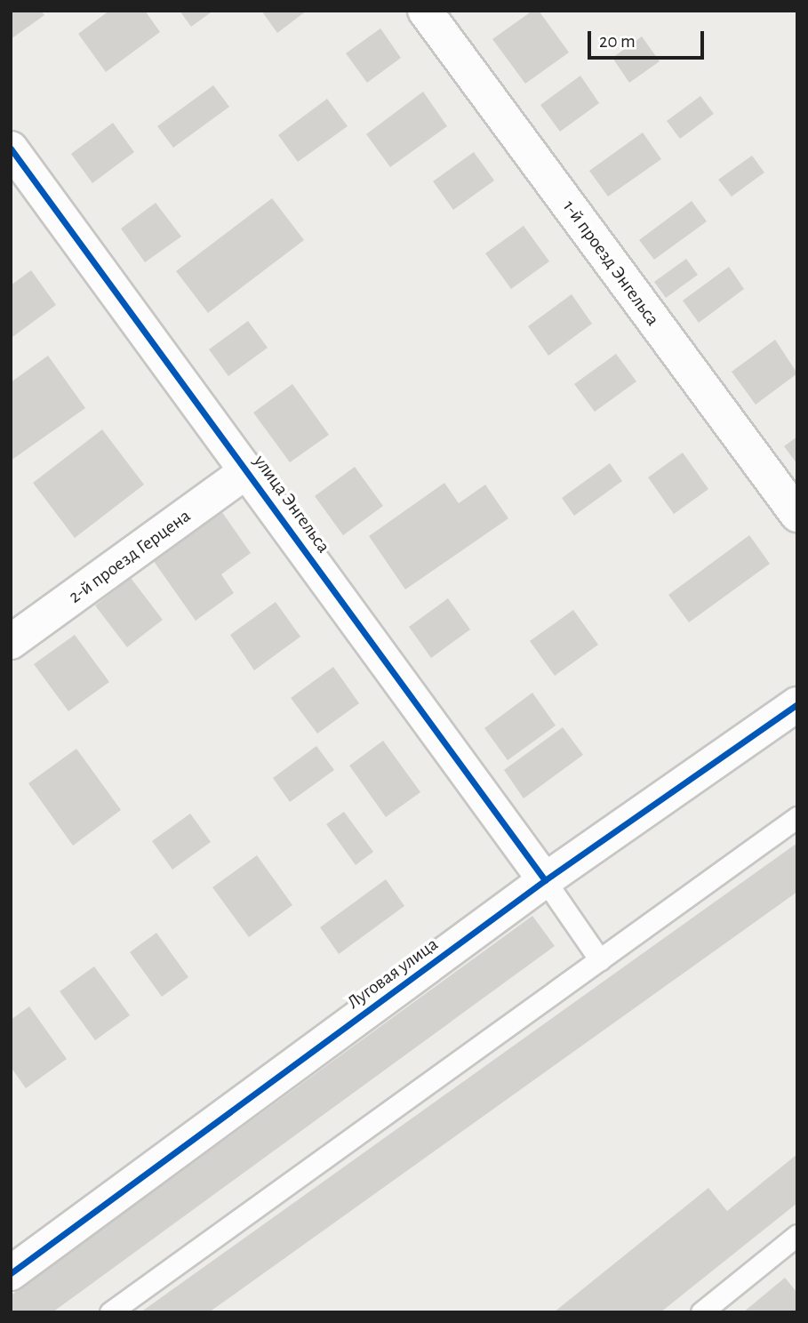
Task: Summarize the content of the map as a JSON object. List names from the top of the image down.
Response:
{
  "streets": {
    "street": [
      "1-й проезд Энгельса",
      "улица Энгельса",
      "2-й проезд Герцена",
      "Луговая улица"
    ]
  },
  "crossings": [
    ["улица Энгельса", "2-й проезд Герцена"],
    ["улица Энгельса", "Луговая улица"]
  ],
  "scale_bar": "20 m"
}
